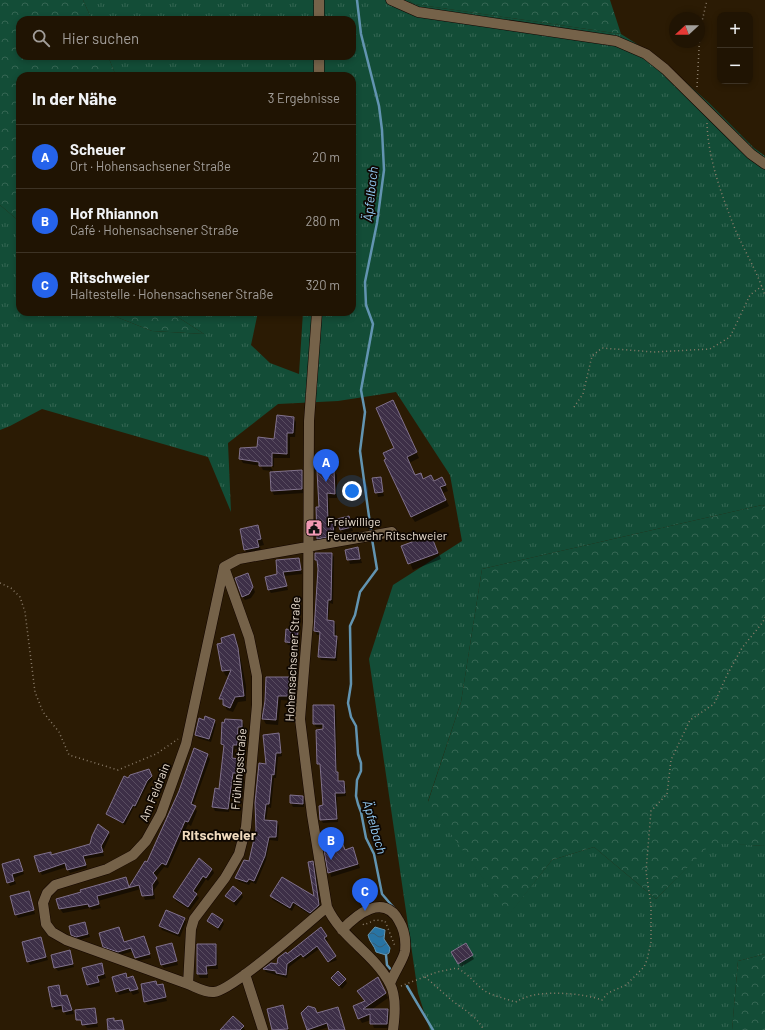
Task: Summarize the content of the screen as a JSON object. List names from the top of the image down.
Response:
{
  "streets": {
    "street": ["Hohensachsener Straße", "Frühlingsstraße", "Am Feldrain"]
  },
  "crossings": [
    ["Frühlingsstraße", "Am Feldrain"]
  ],
  "districts": ["Ritschweier"],
  "water": ["Äpfelbach"],
  "places": {
    "public building": ["Freiwillige Feuerwehr Ritschweier"]
  },
  "north": "left",
  "page": {
    "map_buttons": ["+", "−"],
    "search": "Hier suchen",
    "heading": ["In der Nähe", "3 Ergebnisse"],
    "list": [
      {
        "mark": "A",
        "name": "Scheuer",
        "note": "Ort · Hohensachsener Straße",
        "value": "20 m"
      },
      {
        "mark": "B",
        "name": "Hof Rhiannon",
        "note": "Café · Hohensachsener Straße",
        "value": "280 m"
      },
      {
        "mark": "C",
        "name": "Ritschweier",
        "note": "Haltestelle · Hohensachsener Straße",
        "value": "320 m"
      }
    ],
    "pins": ["A", "B", "C"]
  }
}
